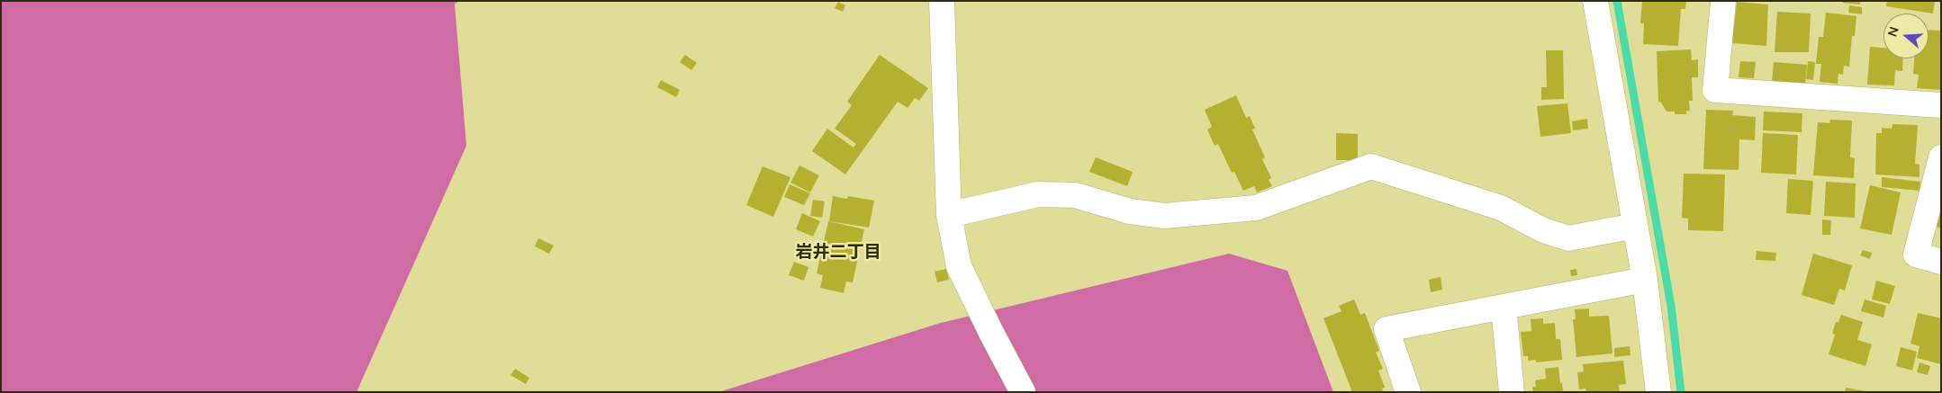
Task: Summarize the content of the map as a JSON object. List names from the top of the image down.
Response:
{
  "districts": ["岩井二丁目"],
  "north": "left"
}
